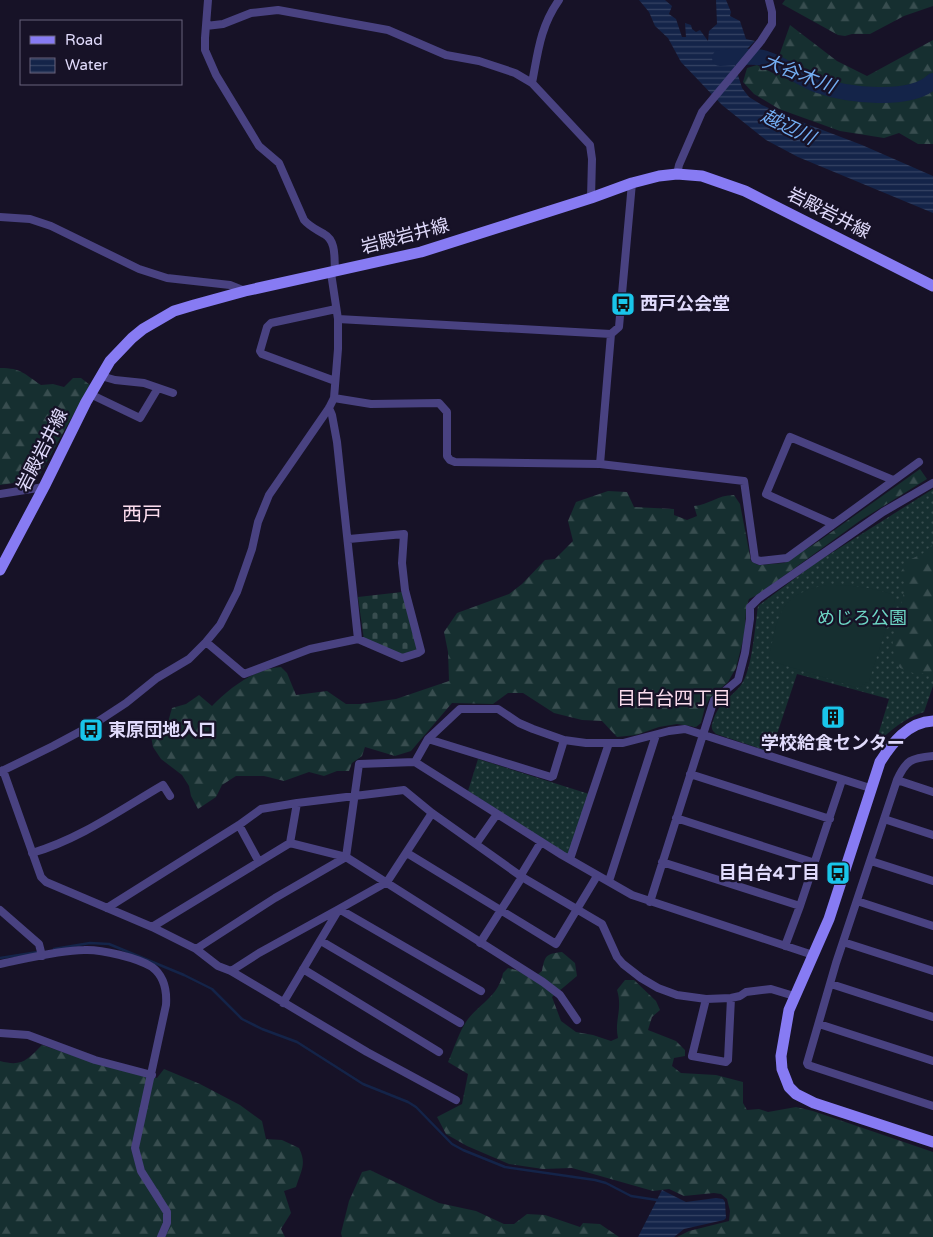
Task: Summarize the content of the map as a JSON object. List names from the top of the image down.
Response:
{
  "streets": {
    "main road": ["岩殿岩井線"]
  },
  "districts": ["西戸", "目白台四丁目"],
  "water": ["大谷木川", "越辺川"],
  "parks": ["めじろ公園"],
  "places": {
    "bus stop": ["西戸公会堂", "東原団地入口", "目白台4丁目"],
    "building": ["学校給食センター"]
  },
  "legend": ["Road", "Water"]
}
